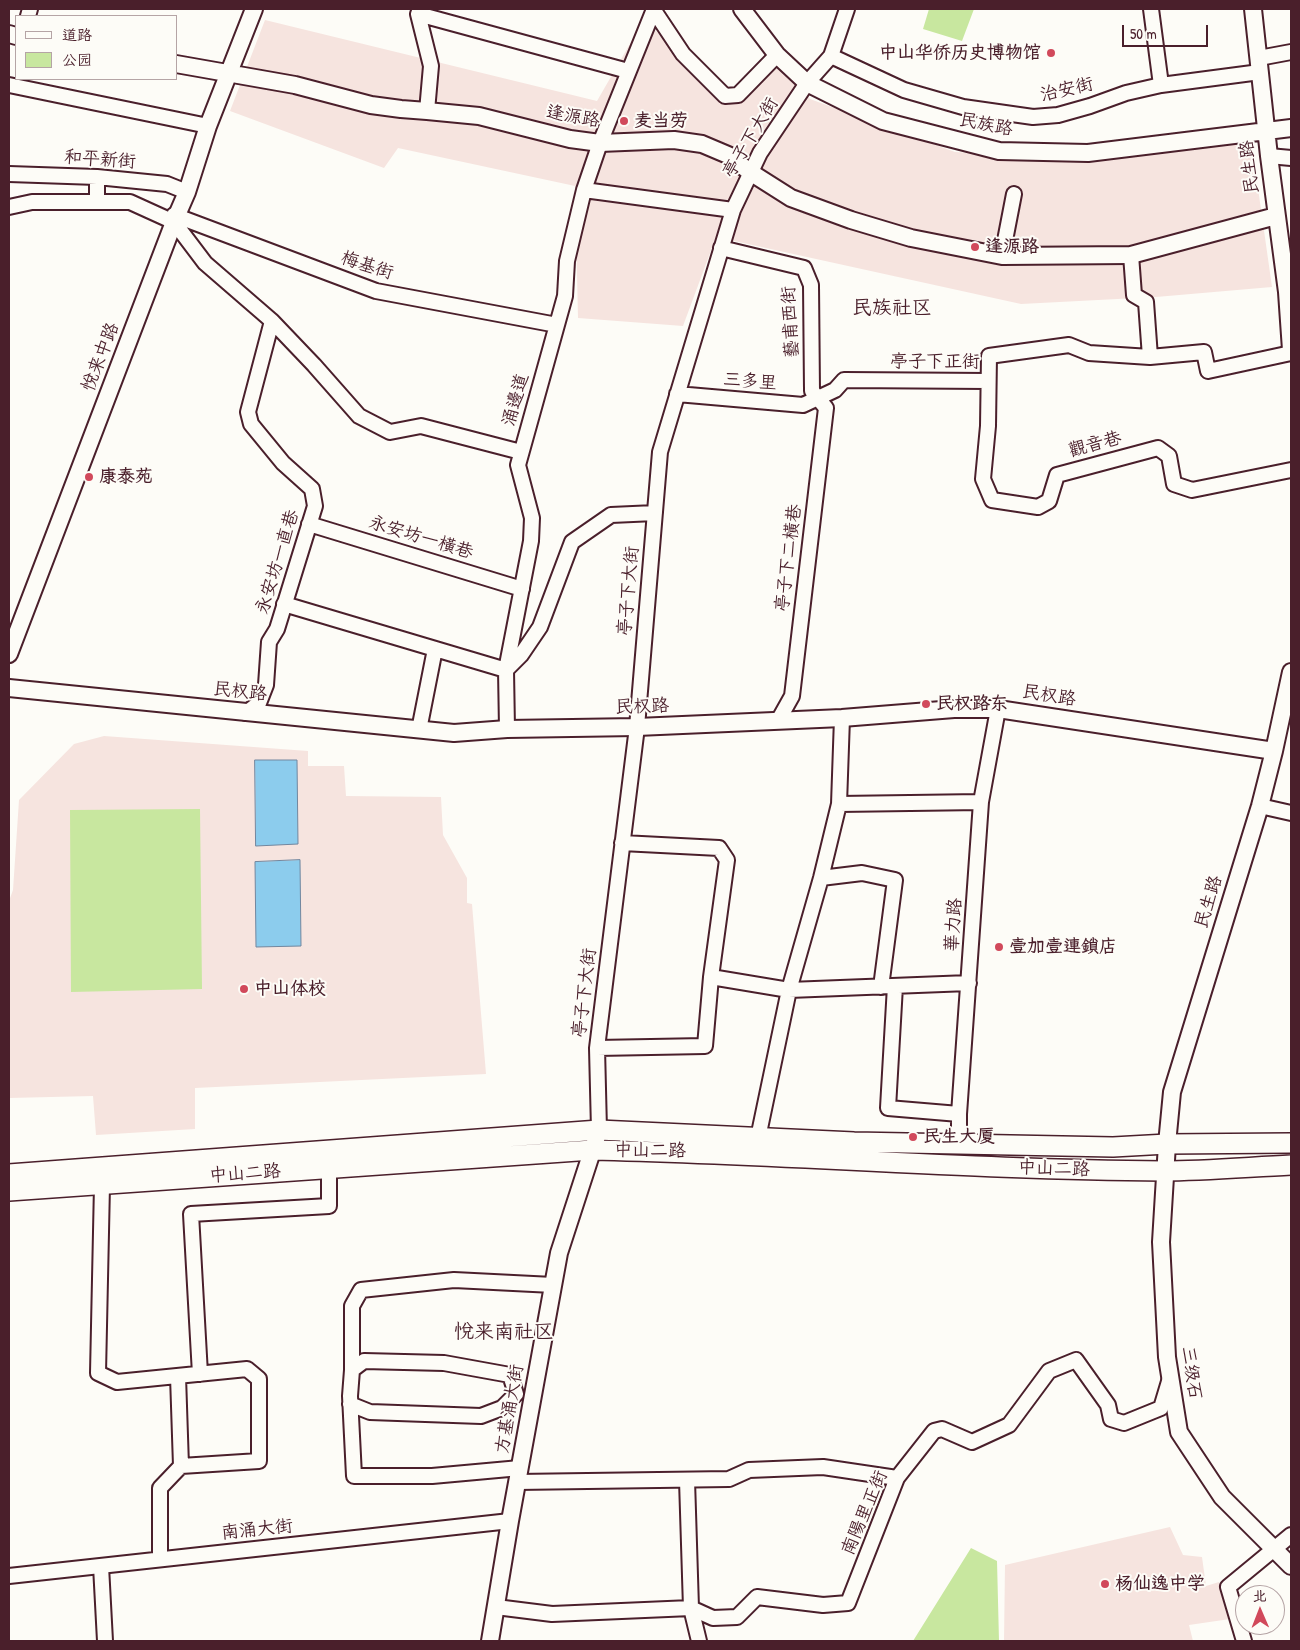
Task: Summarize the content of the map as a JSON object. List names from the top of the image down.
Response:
{
  "streets": {
    "main road": ["中山二路"],
    "street": [
      "治安街",
      "逢源路",
      "民族路",
      "亭子下大街",
      "和平新街",
      "民生路",
      "梅基街",
      "藝甫西街",
      "悦来中路",
      "亭子下正街",
      "三多里",
      "涌邊道",
      "觀音巷",
      "永安坊一橫巷",
      "亭子下二橫巷",
      "永安坊一直巷",
      "民权路",
      "華力路",
      "三级石",
      "方基涌大街",
      "南陽里正街",
      "南涌大街"
    ]
  },
  "crossings": [
    ["治安街", "亭子下大街"],
    ["治安街", "民生路"],
    ["逢源路", "亭子下大街"],
    ["逢源路", "民生路"],
    ["逢源路", "悦来中路"],
    ["逢源路", "涌邊道"],
    ["民族路", "亭子下大街"],
    ["民族路", "民生路"],
    ["亭子下大街", "藝甫西街"],
    ["亭子下大街", "三多里"],
    ["亭子下大街", "民权路"],
    ["亭子下大街", "中山二路"],
    ["亭子下大街", "方基涌大街"],
    ["和平新街", "悦来中路"],
    ["民生路", "亭子下正街"],
    ["民生路", "民权路"],
    ["民生路", "中山二路"],
    ["民生路", "三级石"],
    ["梅基街", "悦来中路"],
    ["梅基街", "涌邊道"],
    ["藝甫西街", "亭子下正街"],
    ["藝甫西街", "三多里"],
    ["藝甫西街", "亭子下二橫巷"],
    ["亭子下正街", "三多里"],
    ["亭子下正街", "觀音巷"],
    ["亭子下正街", "亭子下二橫巷"],
    ["三多里", "亭子下二橫巷"],
    ["涌邊道", "永安坊一橫巷"],
    ["涌邊道", "民权路"],
    ["永安坊一橫巷", "永安坊一直巷"],
    ["亭子下二橫巷", "民权路"],
    ["永安坊一直巷", "民权路"],
    ["民权路", "華力路"],
    ["華力路", "中山二路"],
    ["中山二路", "三级石"],
    ["中山二路", "方基涌大街"],
    ["三级石", "南陽里正街"],
    ["方基涌大街", "南陽里正街"],
    ["方基涌大街", "南涌大街"]
  ],
  "districts": ["民族社区", "悦来南社区"],
  "places": [
    "中山华侨历史博物馆",
    "麦当劳",
    "逢源路",
    "康泰苑",
    "民权路东",
    "壹加壹連鎖店",
    "中山体校",
    "民生大厦",
    "杨仙逸中学"
  ],
  "legend": ["道路", "公园"],
  "scale_bar": "50 m",
  "north": "top"
}
